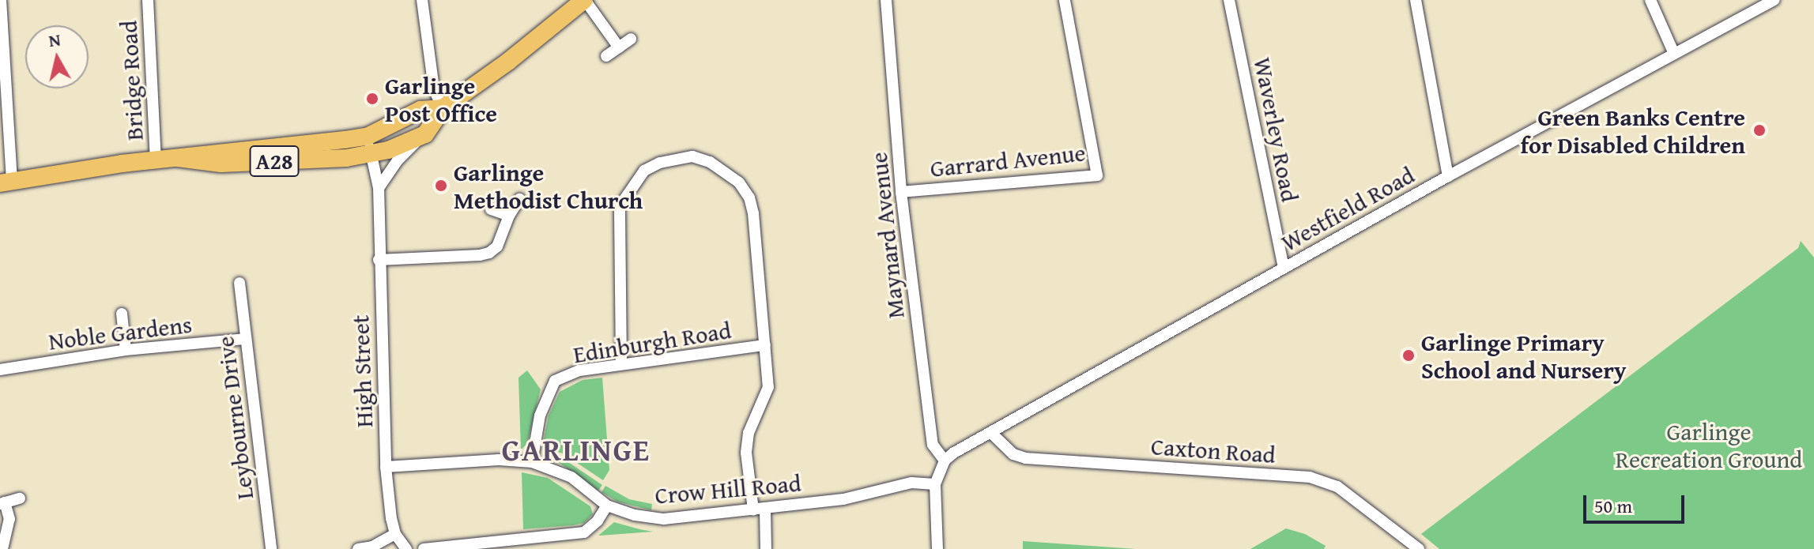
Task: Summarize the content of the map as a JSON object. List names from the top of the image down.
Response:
{
  "streets": {
    "highway": ["A28"],
    "street": [
      "Bridge Road",
      "Waverley Road",
      "Garrard Avenue",
      "Westfield Road",
      "Maynard Avenue",
      "Noble Gardens",
      "Edinburgh Road",
      "High Street",
      "Leybourne Drive",
      "Caxton Road",
      "Crow Hill Road"
    ]
  },
  "crossings": [
    ["Bridge Road", "A28"],
    ["Waverley Road", "Westfield Road"],
    ["Garrard Avenue", "Maynard Avenue"],
    ["A28", "High Street"],
    ["Westfield Road", "Maynard Avenue"],
    ["Westfield Road", "Caxton Road"],
    ["Noble Gardens", "Leybourne Drive"]
  ],
  "districts": ["GARLINGE"],
  "parks": ["Garlinge Recreation Ground"],
  "places": [
    "Garlinge Post Office",
    "Green Banks Centre for Disabled Children",
    "Garlinge Methodist Church",
    "Garlinge Primary School and Nursery"
  ],
  "scale_bar": "50 m",
  "north": "top"
}
